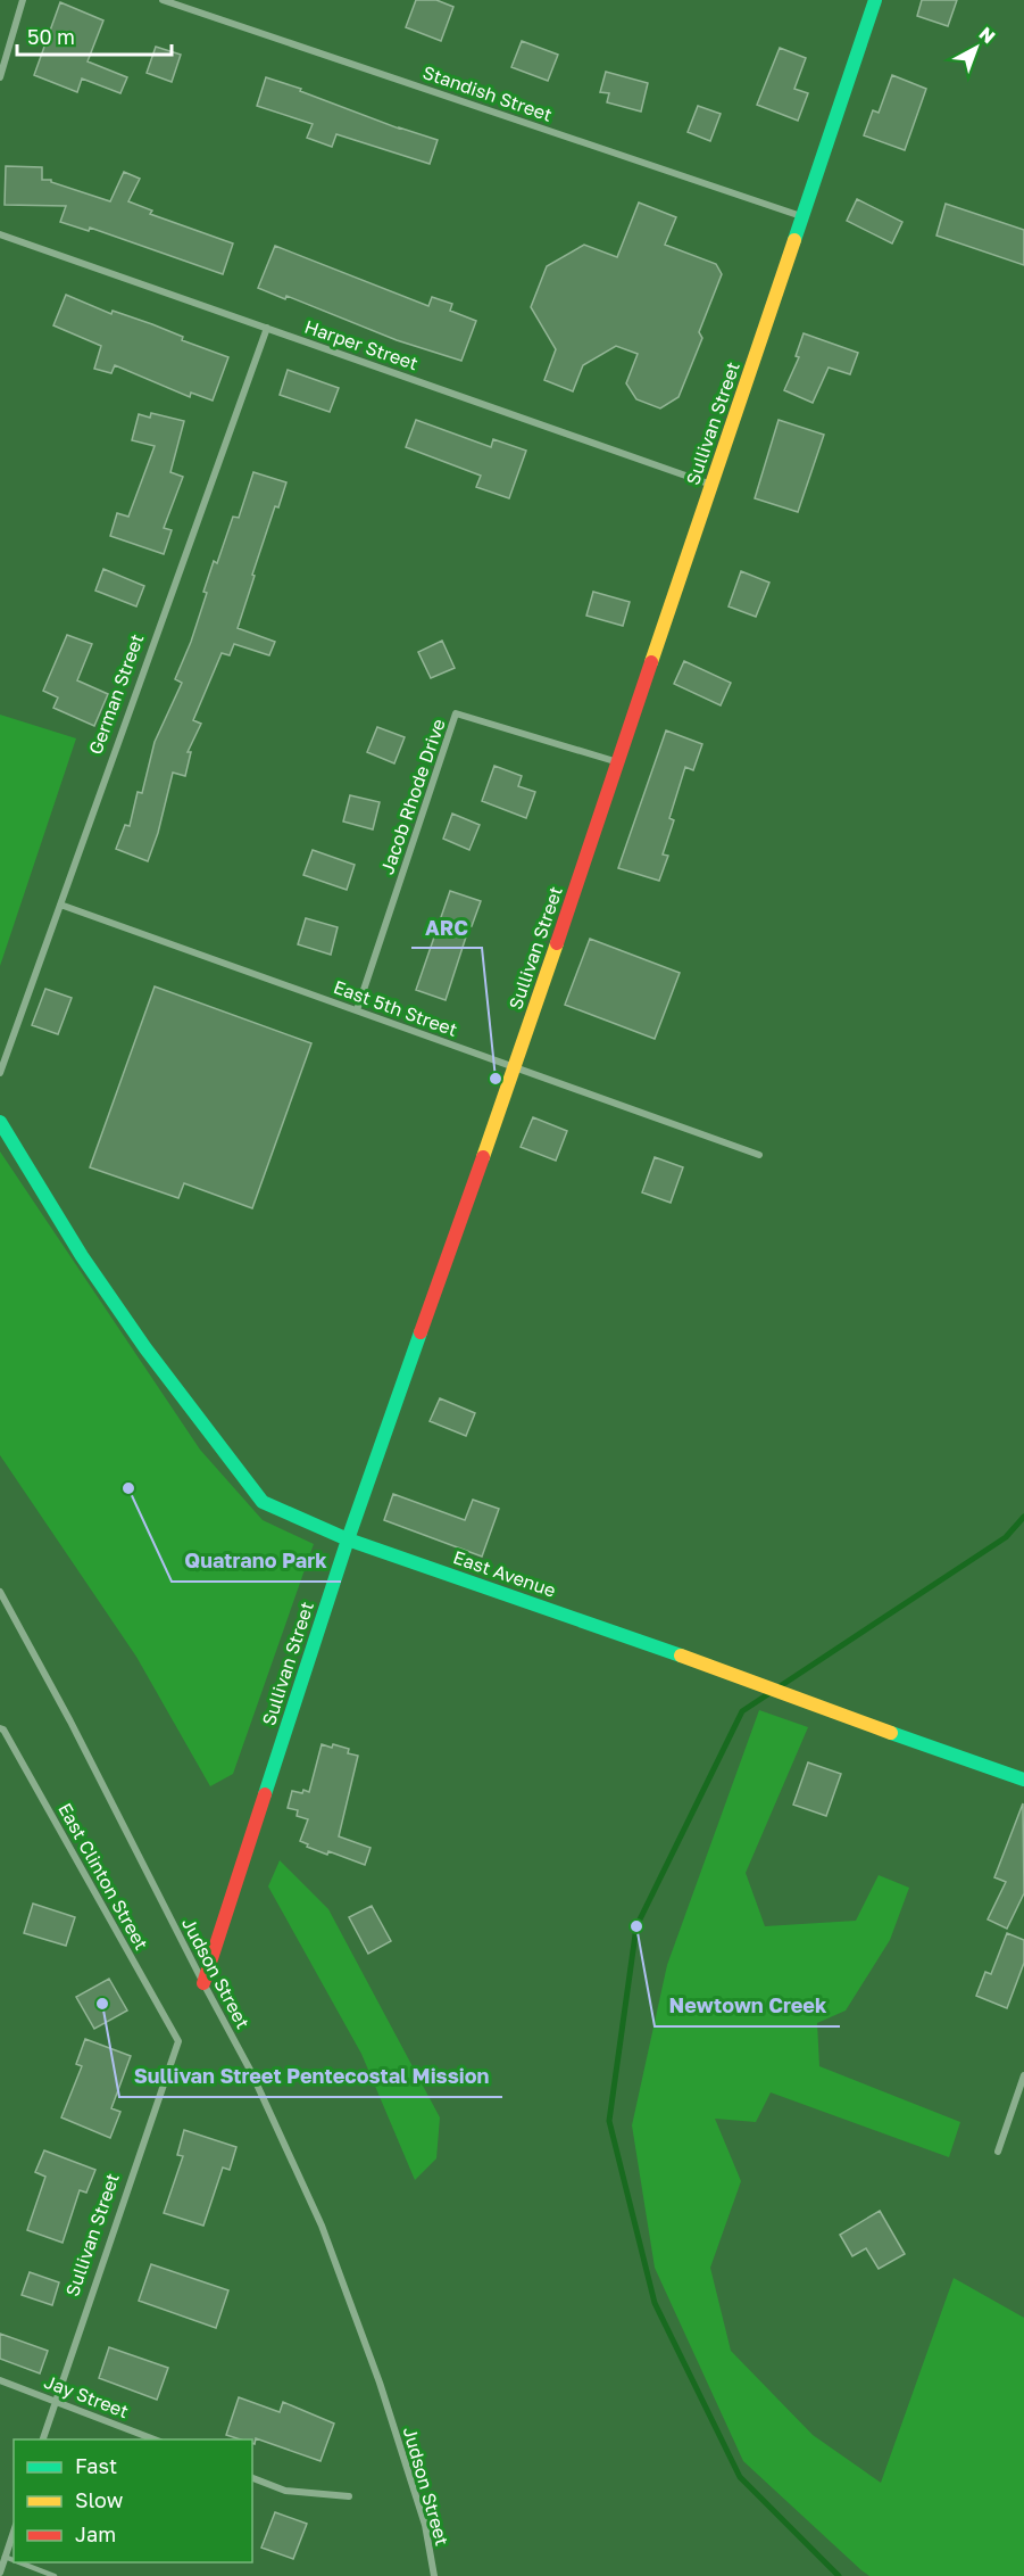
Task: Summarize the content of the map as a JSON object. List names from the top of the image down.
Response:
{
  "streets": {
    "street": [
      "Standish Street",
      "Harper Street",
      "Sullivan Street",
      "German Street",
      "Jacob Rhode Drive",
      "East 5th Street",
      "East Avenue",
      "East Clinton Street",
      "Judson Street",
      "Jay Street"
    ]
  },
  "crossings": [
    ["Standish Street", "Sullivan Street"],
    ["Harper Street", "Sullivan Street"],
    ["Harper Street", "German Street"],
    ["Sullivan Street", "Jacob Rhode Drive"],
    ["Sullivan Street", "East 5th Street"],
    ["Sullivan Street", "East Avenue"],
    ["Sullivan Street", "East Clinton Street"],
    ["Sullivan Street", "Judson Street"],
    ["Sullivan Street", "Jay Street"],
    ["German Street", "East 5th Street"],
    ["Jacob Rhode Drive", "East 5th Street"]
  ],
  "places": [
    "ARC",
    "Quatrano Park",
    "Newtown Creek",
    "Sullivan Street Pentecostal Mission"
  ],
  "legend": ["Fast", "Slow", "Jam"],
  "scale_bar": "50 m",
  "north": "top right"
}
